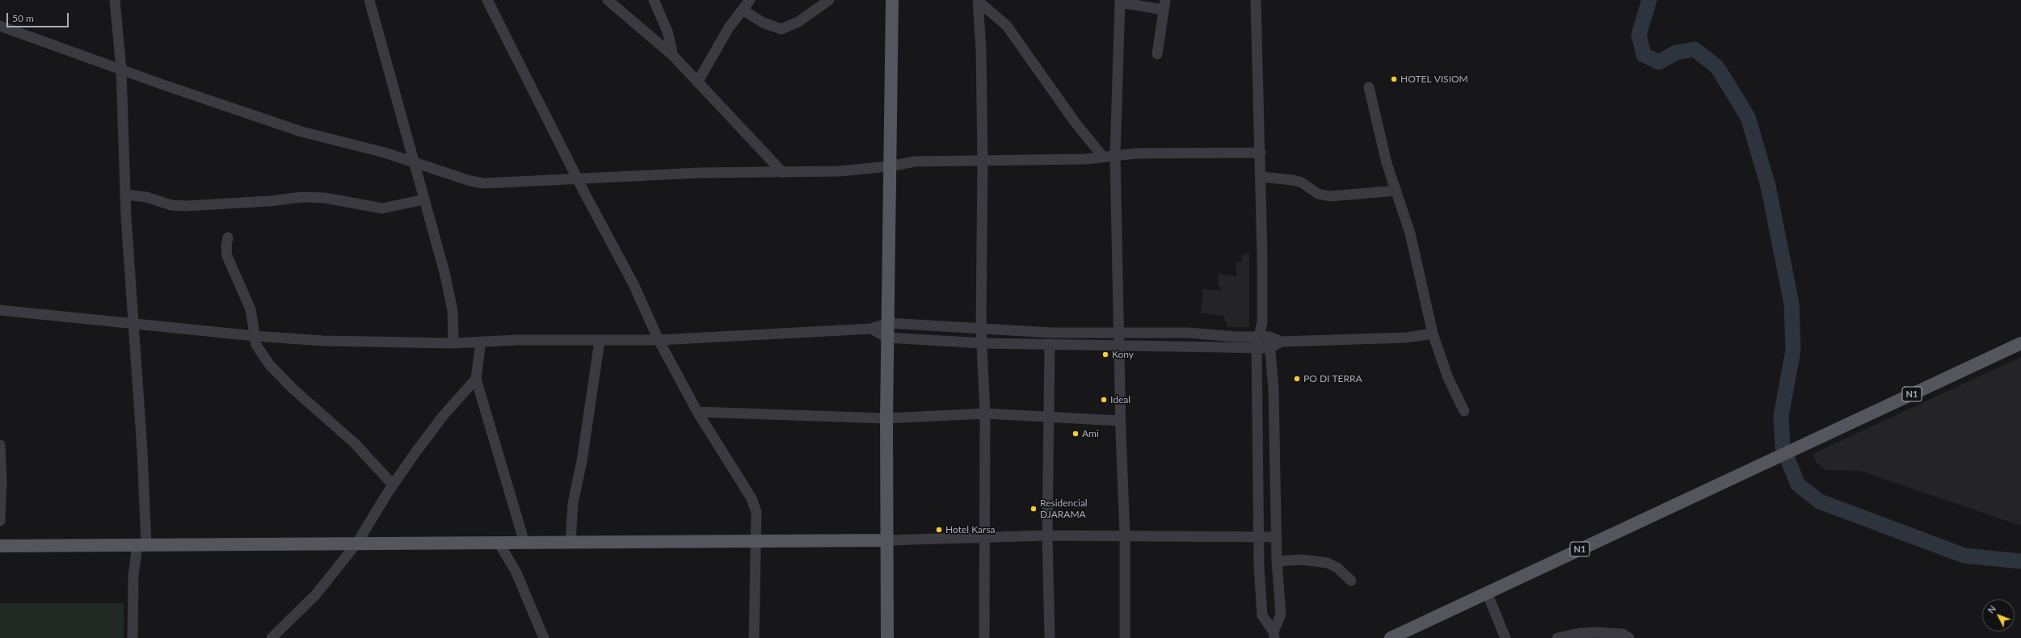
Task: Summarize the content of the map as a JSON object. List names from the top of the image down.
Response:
{
  "streets": {
    "main road": ["N1"]
  },
  "places": [
    "HOTEL VISIOM",
    "Kony",
    "PO DI TERRA",
    "Ideal",
    "Ami",
    "Residencial DJARAMA",
    "Hotel Karsa"
  ],
  "scale_bar": "50 m",
  "north": "top left"
}
